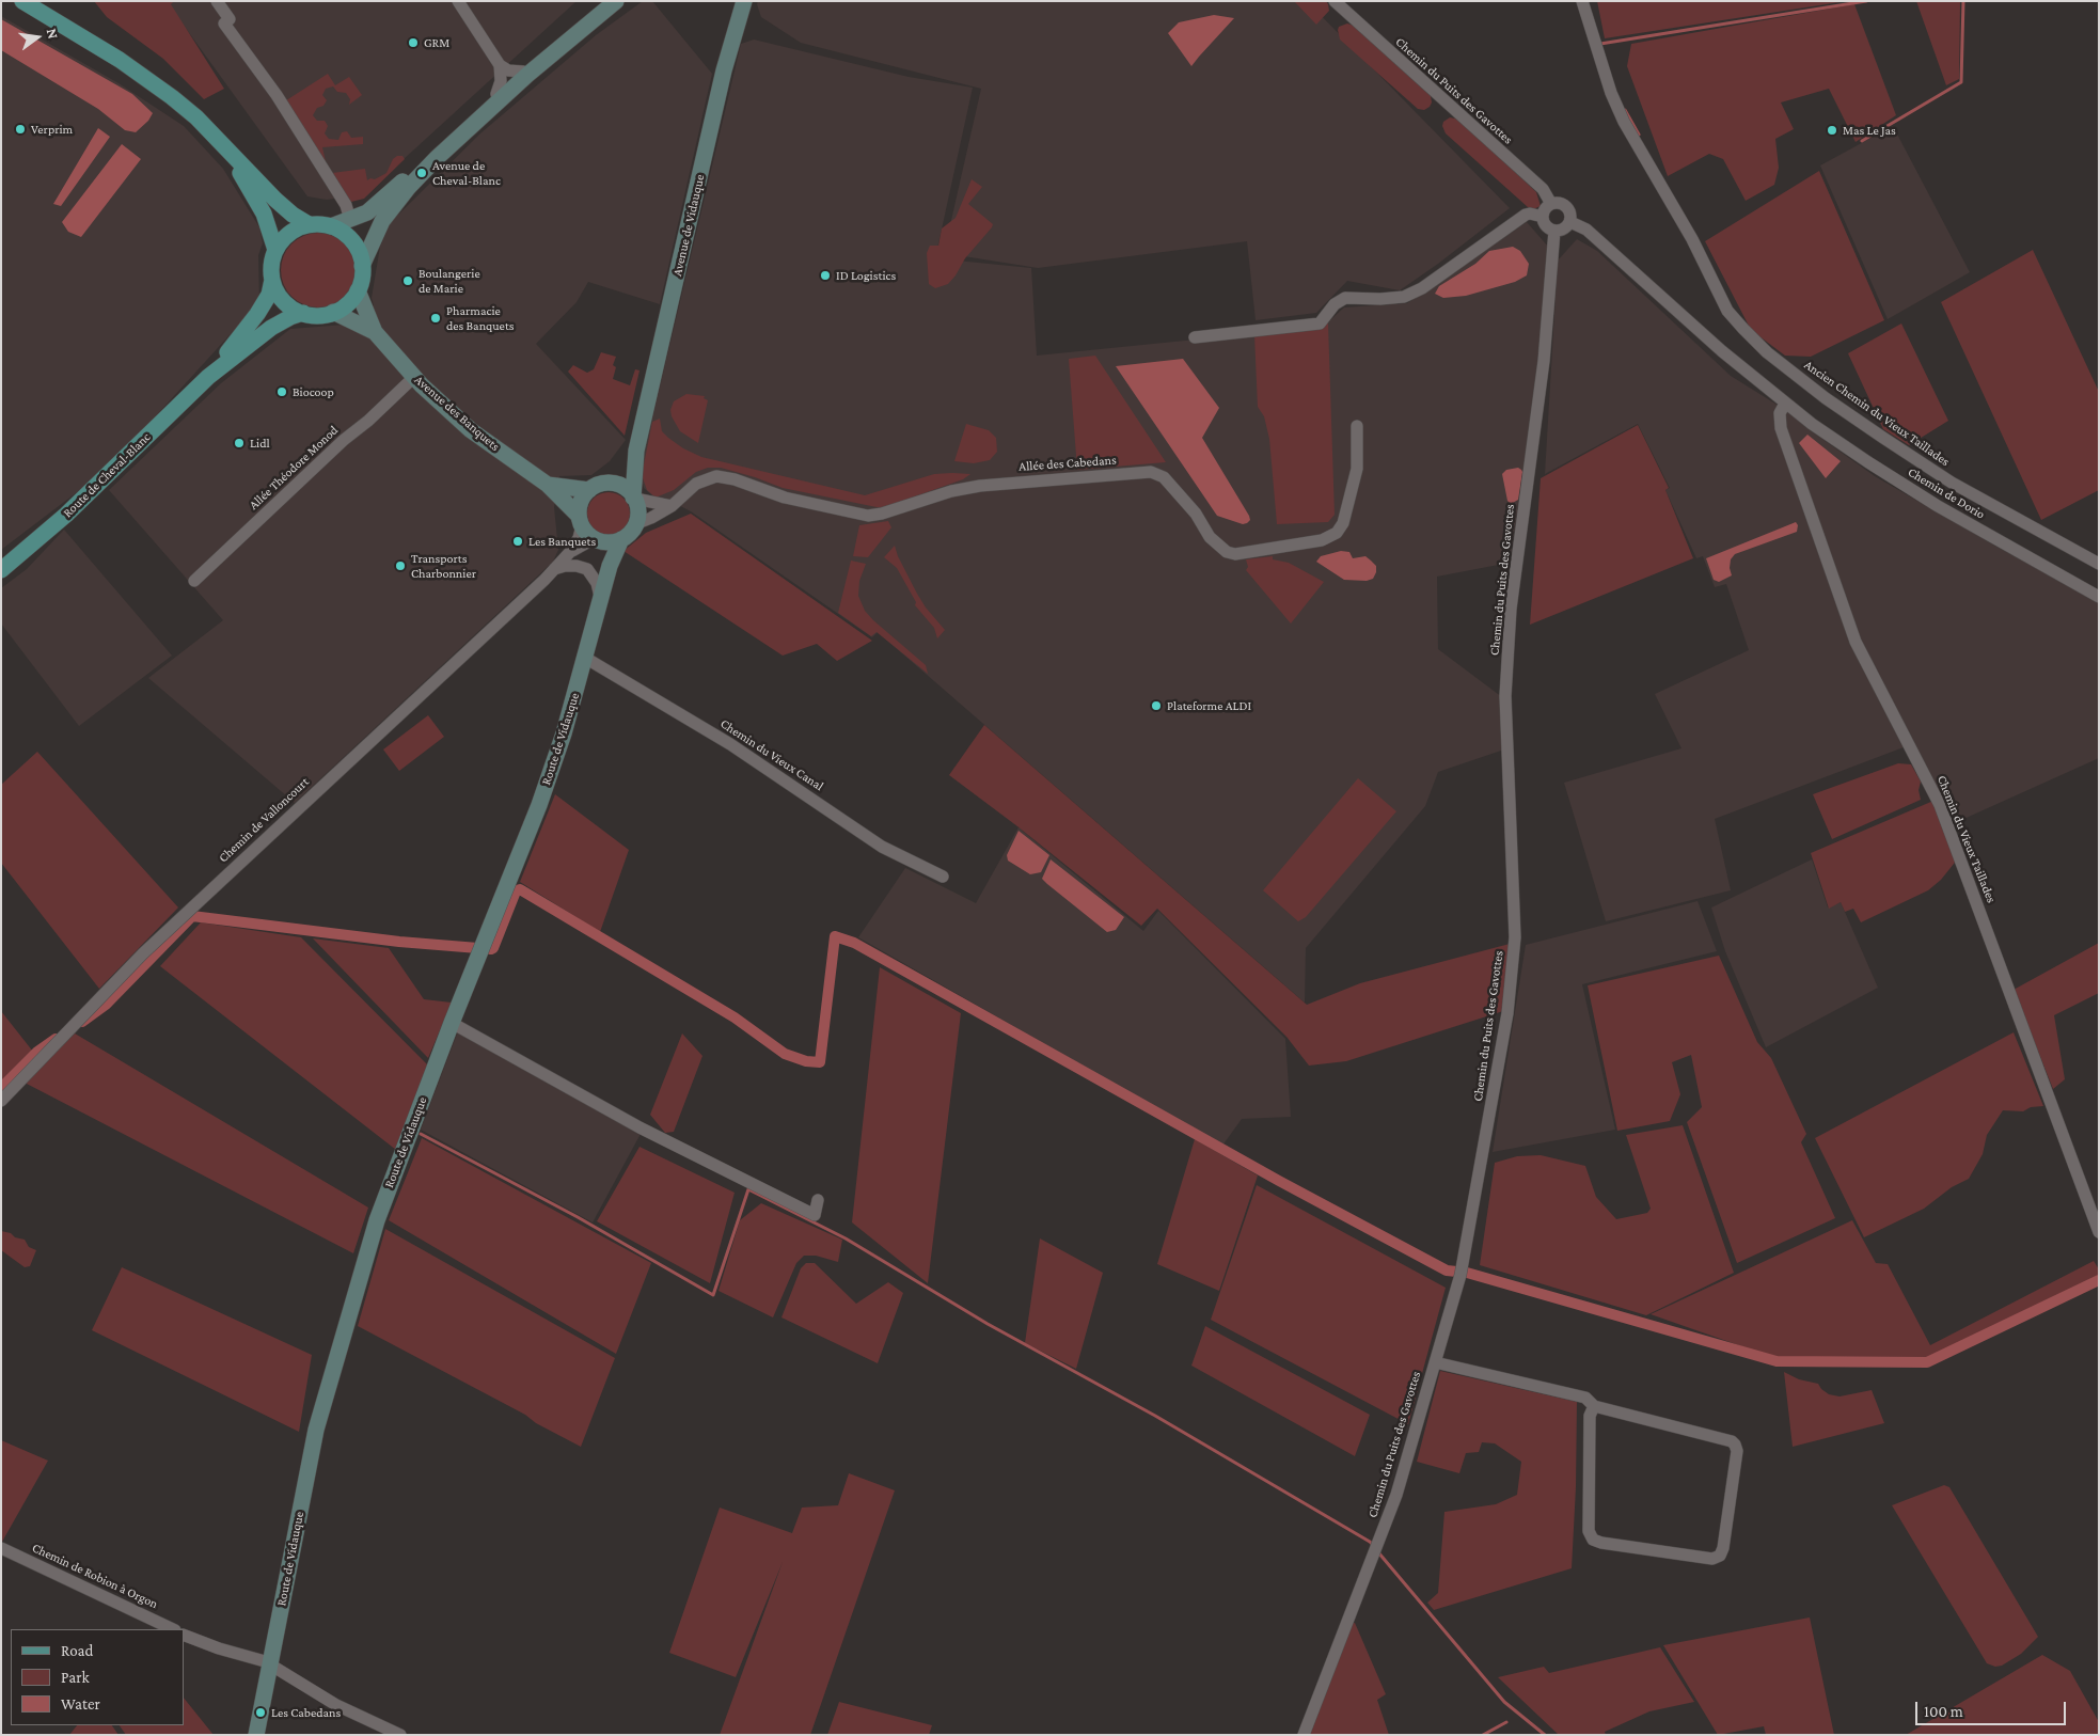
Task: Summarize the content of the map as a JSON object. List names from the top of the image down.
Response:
{
  "streets": {
    "main road": ["Route de Cheval-Blanc"],
    "street": [
      "Chemin du Puits des Gavottes",
      "Avenue de Vidauque",
      "Avenue des Banquets",
      "Ancien Chemin du Vieux Taillades",
      "Allée des Cabedans",
      "Allée Théodore Monod",
      "Chemin de Dorio",
      "Route de Vidauque",
      "Chemin du Vieux Canal",
      "Chemin de Valloncourt",
      "Chemin du Vieux Taillades",
      "Chemin de Robion à Orgon"
    ]
  },
  "crossings": [
    ["Chemin du Puits des Gavottes", "Chemin de Dorio"],
    ["Avenue de Vidauque", "Avenue des Banquets"],
    ["Avenue de Vidauque", "Allée des Cabedans"],
    ["Avenue de Vidauque", "Route de Vidauque"],
    ["Avenue de Vidauque", "Chemin de Valloncourt"],
    ["Avenue des Banquets", "Allée des Cabedans"],
    ["Avenue des Banquets", "Allée Théodore Monod"],
    ["Avenue des Banquets", "Route de Vidauque"],
    ["Avenue des Banquets", "Chemin de Valloncourt"],
    ["Allée des Cabedans", "Route de Vidauque"],
    ["Allée des Cabedans", "Chemin de Valloncourt"],
    ["Chemin de Dorio", "Chemin du Vieux Taillades"],
    ["Route de Vidauque", "Chemin du Vieux Canal"],
    ["Route de Vidauque", "Chemin de Valloncourt"]
  ],
  "places": [
    "GRM",
    "Verprim",
    "Mas Le Jas",
    "Avenue de Cheval-Blanc",
    "ID Logistics",
    "Boulangerie de Marie",
    "Pharmacie des Banquets",
    "Biocoop",
    "Lidl",
    "Les Banquets",
    "Transports Charbonnier",
    "Plateforme ALDI",
    "Les Cabedans"
  ],
  "legend": ["Road", "Park", "Water"],
  "scale_bar": "100 m",
  "north": "right"
}
